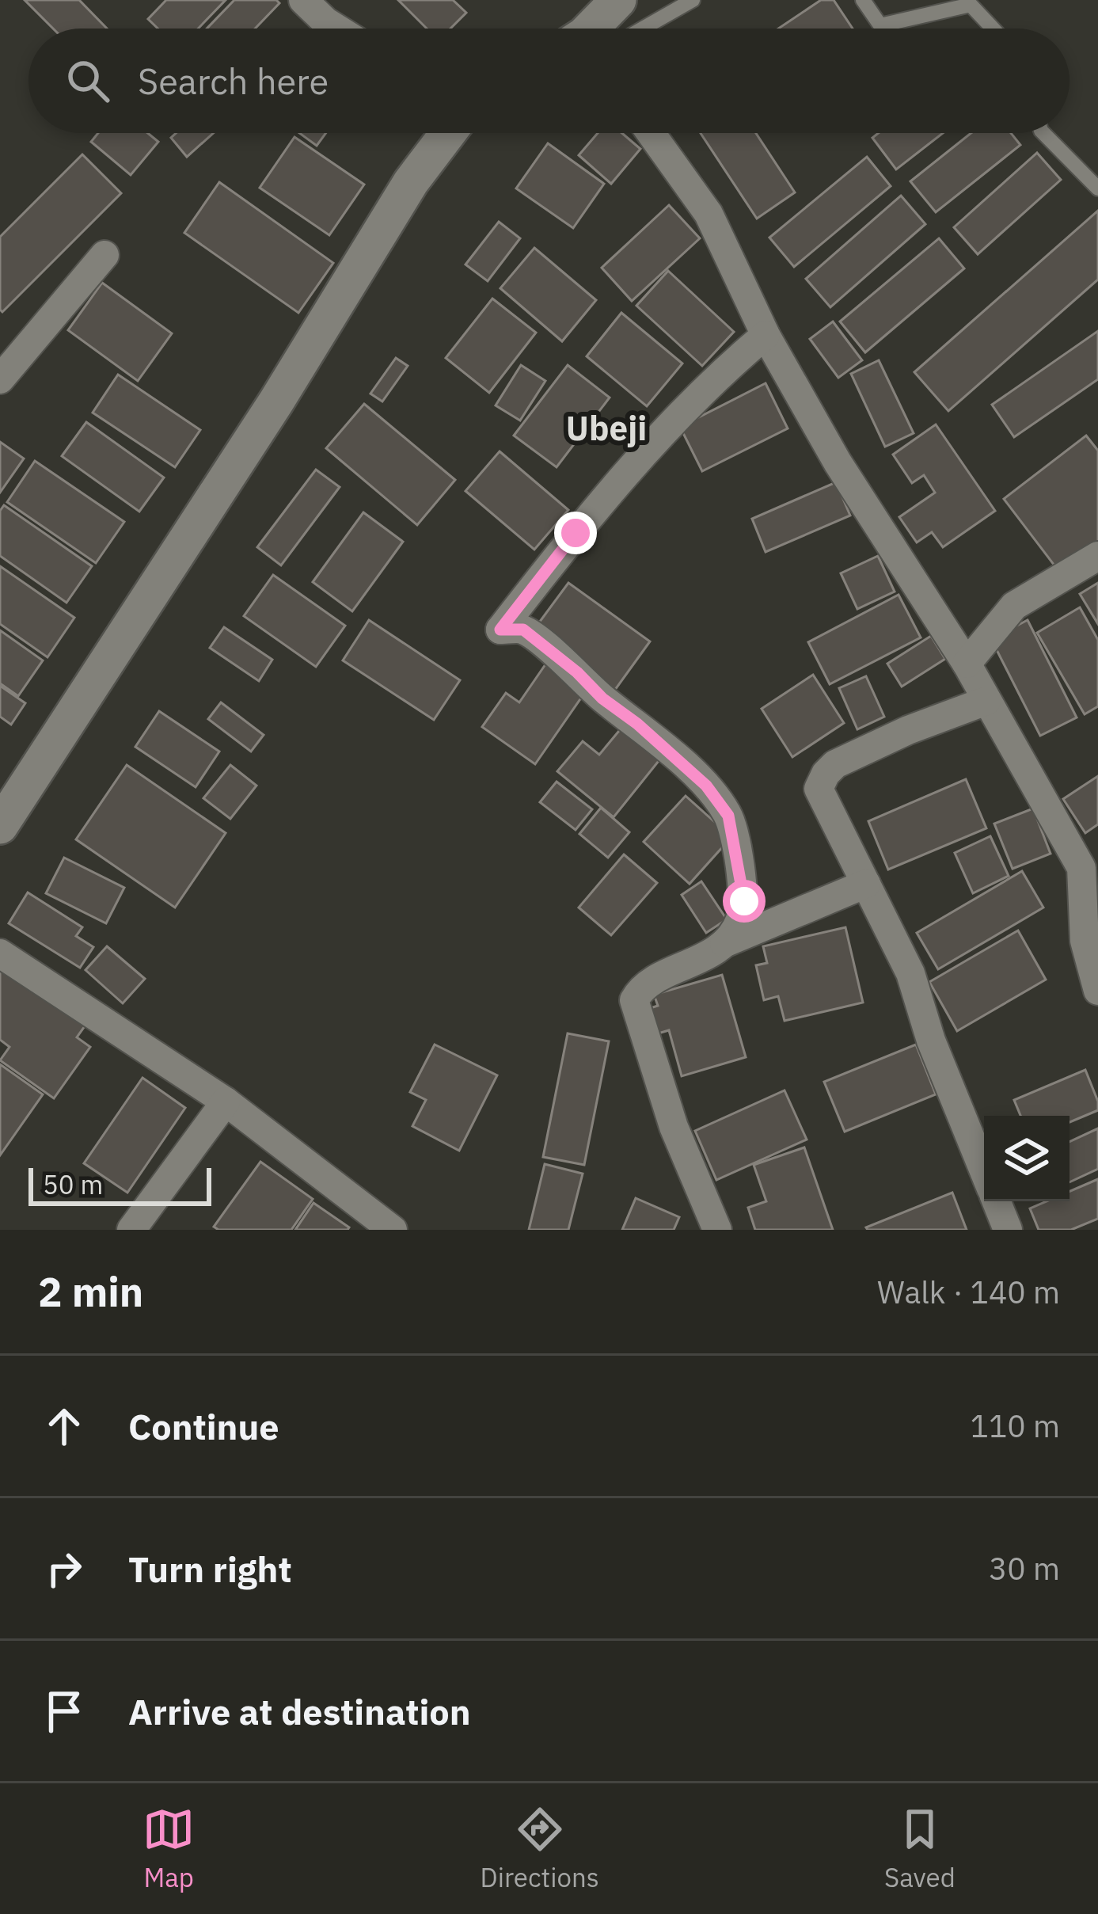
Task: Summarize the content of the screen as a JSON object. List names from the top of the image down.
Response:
{
  "districts": ["Ubeji"],
  "scale_bar": "50 m",
  "page": {
    "search": "Search here",
    "scale": "50 m",
    "heading": ["2 min", "Walk · 140 m"],
    "list": [
      ["Continue", "110 m"],
      ["Turn right", "30 m"],
      "Arrive at destination"
    ],
    "nav": ["Map", "Directions", "Saved"]
  }
}
